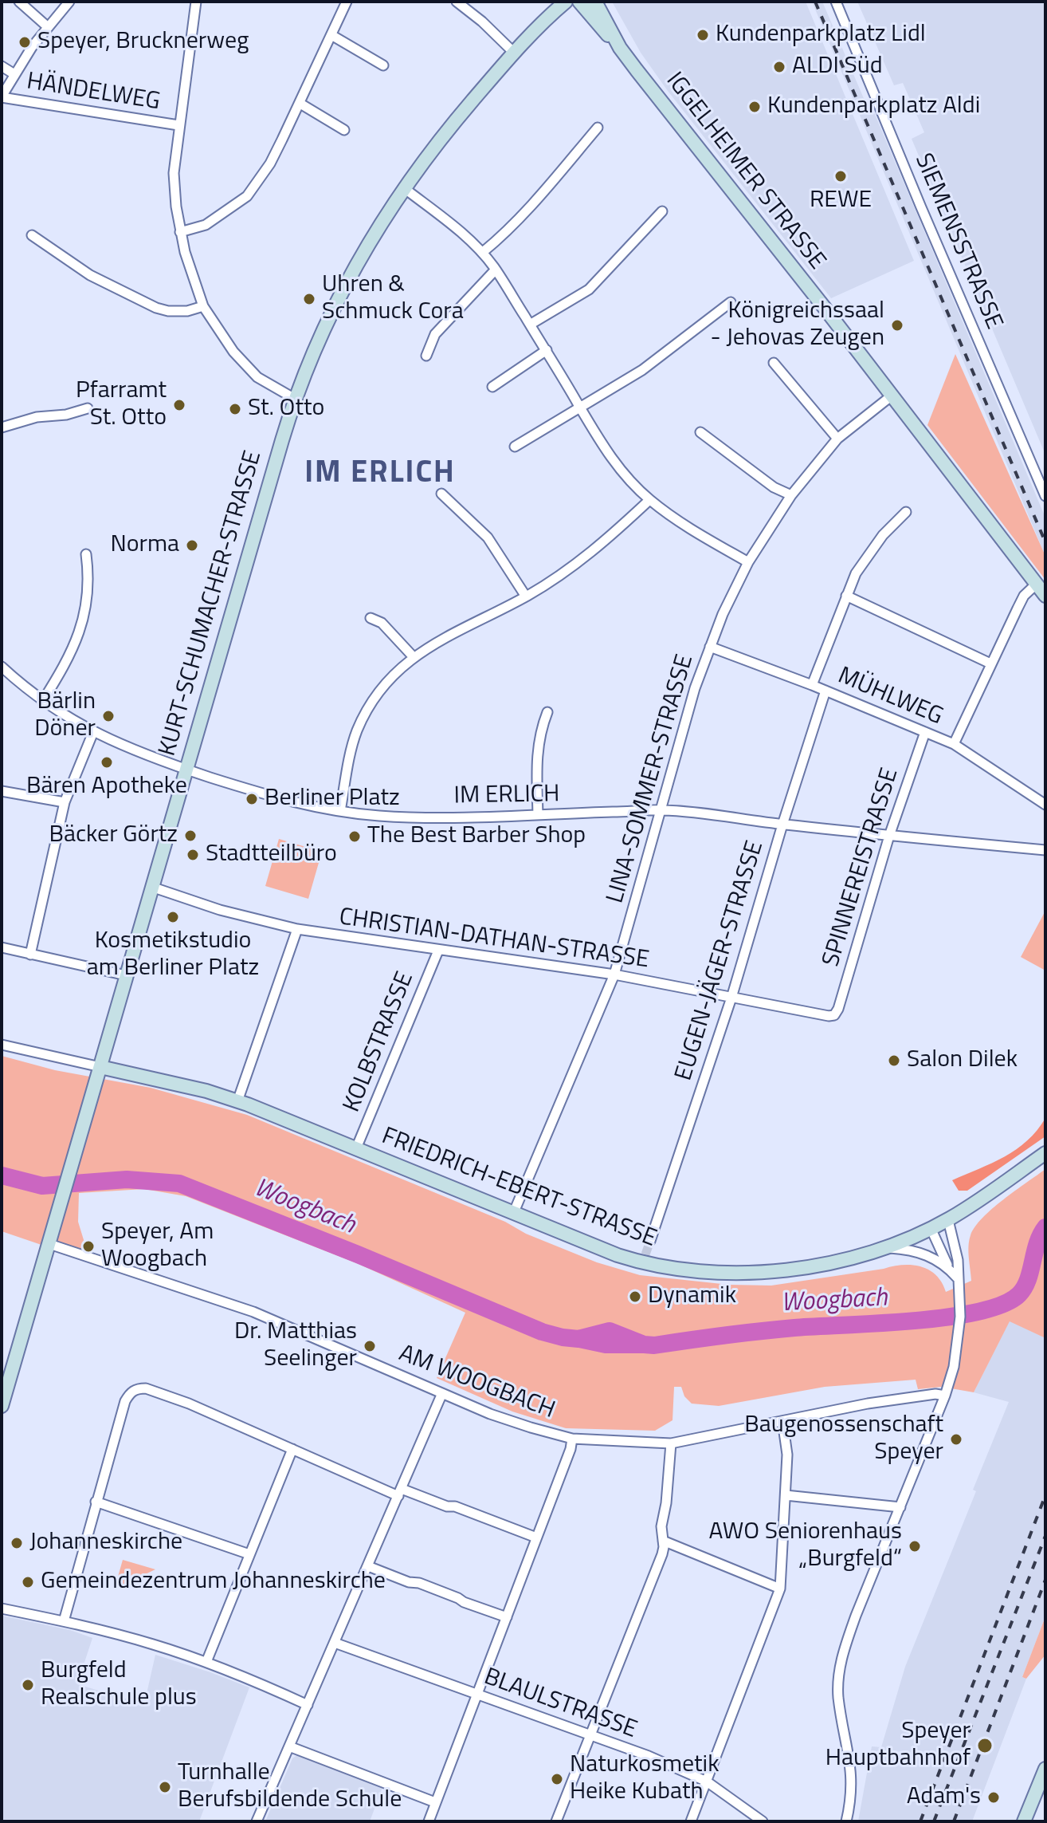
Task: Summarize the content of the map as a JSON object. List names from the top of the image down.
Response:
{
  "streets": {
    "main road": ["IGGELHEIMER STRASSE", "KURT-SCHUMACHER-STRASSE", "FRIEDRICH-EBERT-STRASSE"],
    "street": [
      "HÄNDELWEG",
      "SIEMENSSTRASSE",
      "MÜHLWEG",
      "LINA-SOMMER-STRASSE",
      "IM ERLICH",
      "SPINNEREISTRASSE",
      "CHRISTIAN-DATHAN-STRASSE",
      "EUGEN-JÄGER-STRASSE",
      "KOLBSTRASSE",
      "AM WOOGBACH",
      "BLAULSTRASSE"
    ]
  },
  "crossings": [
    ["IGGELHEIMER STRASSE", "LINA-SOMMER-STRASSE"],
    ["KURT-SCHUMACHER-STRASSE", "IM ERLICH"],
    ["KURT-SCHUMACHER-STRASSE", "CHRISTIAN-DATHAN-STRASSE"],
    ["KURT-SCHUMACHER-STRASSE", "FRIEDRICH-EBERT-STRASSE"],
    ["KURT-SCHUMACHER-STRASSE", "AM WOOGBACH"],
    ["MÜHLWEG", "LINA-SOMMER-STRASSE"],
    ["MÜHLWEG", "SPINNEREISTRASSE"],
    ["MÜHLWEG", "EUGEN-JÄGER-STRASSE"],
    ["LINA-SOMMER-STRASSE", "IM ERLICH"],
    ["LINA-SOMMER-STRASSE", "CHRISTIAN-DATHAN-STRASSE"],
    ["LINA-SOMMER-STRASSE", "FRIEDRICH-EBERT-STRASSE"],
    ["IM ERLICH", "SPINNEREISTRASSE"],
    ["IM ERLICH", "EUGEN-JÄGER-STRASSE"],
    ["SPINNEREISTRASSE", "CHRISTIAN-DATHAN-STRASSE"],
    ["CHRISTIAN-DATHAN-STRASSE", "EUGEN-JÄGER-STRASSE"],
    ["CHRISTIAN-DATHAN-STRASSE", "KOLBSTRASSE"],
    ["KOLBSTRASSE", "FRIEDRICH-EBERT-STRASSE"]
  ],
  "districts": ["IM ERLICH"],
  "water": ["Woogbach"],
  "places": [
    "Kundenparkplatz Lidl",
    "Speyer, Brucknerweg",
    "ALDI Süd",
    "Kundenparkplatz Aldi",
    "REWE",
    "Uhren & Schmuck Cora",
    "Königreichssaal - Jehovas Zeugen",
    "Pfarramt St. Otto",
    "St. Otto",
    "Norma",
    "Bärlin Döner",
    "Bären Apotheke",
    "Berliner Platz",
    "Bäcker Görtz",
    "The Best Barber Shop",
    "Stadtteilbüro",
    "Kosmetikstudio am Berliner Platz",
    "Salon Dilek",
    "Speyer, Am Woogbach",
    "Dynamik",
    "Dr. Matthias Seelinger",
    "Baugenossenschaft Speyer",
    "Johanneskirche",
    "AWO Seniorenhaus „Burgfeld“",
    "Gemeindezentrum Johanneskirche",
    "Burgfeld Realschule plus",
    "Speyer Hauptbahnhof",
    "Naturkosmetik Heike Kubath",
    "Turnhalle Berufsbildende Schule",
    "Adam's"
  ]
}
